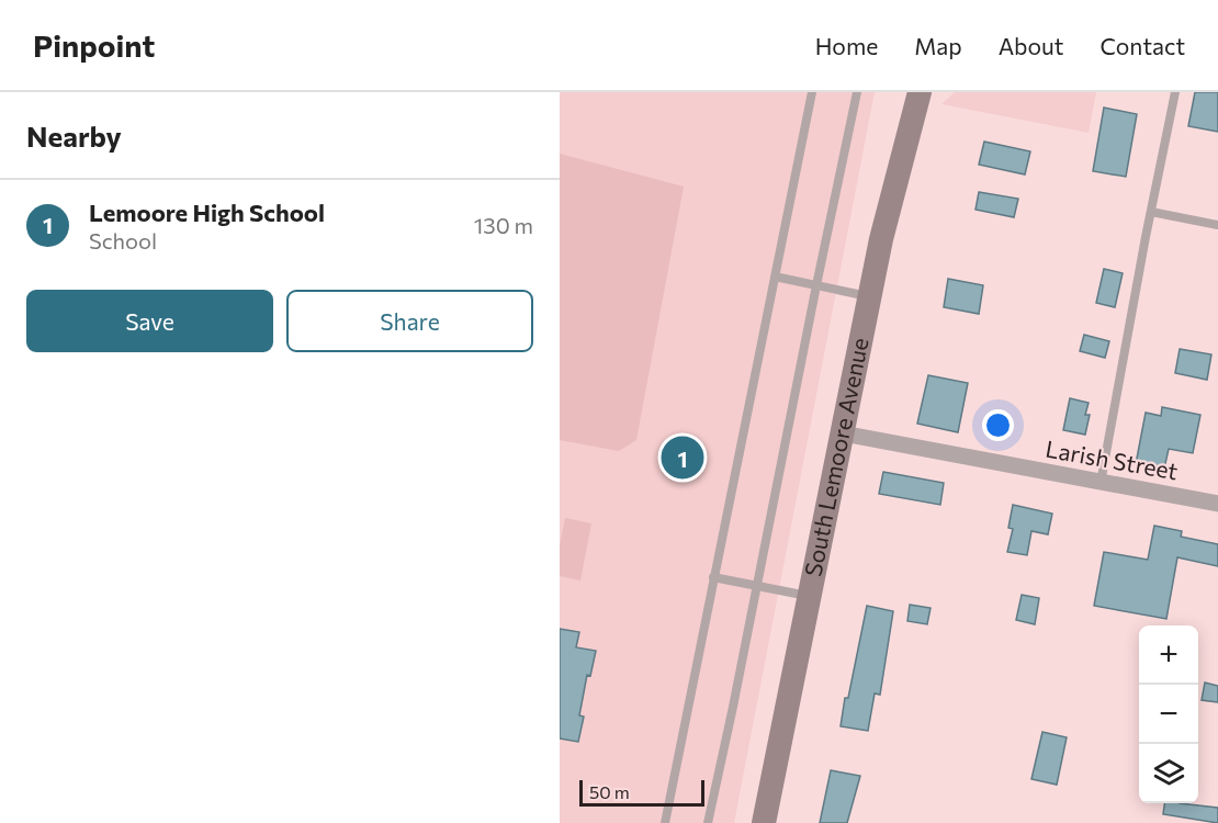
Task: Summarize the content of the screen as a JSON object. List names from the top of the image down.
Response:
{
  "streets": {
    "main road": ["South Lemoore Avenue"],
    "street": ["Larish Street"]
  },
  "crossings": [
    ["South Lemoore Avenue", "Larish Street"]
  ],
  "scale_bar": "50 m",
  "page": {
    "header": "Pinpoint",
    "nav": [
      "Home",
      "Map",
      "About",
      "Contact"
    ],
    "heading": "Nearby",
    "list": [
      {
        "mark": "1",
        "name": "Lemoore High School",
        "note": "School",
        "value": "130 m"
      }
    ],
    "buttons": ["Save", "Share"],
    "pins": "1",
    "map_buttons": ["+", "−"],
    "scale": "50 m"
  }
}
